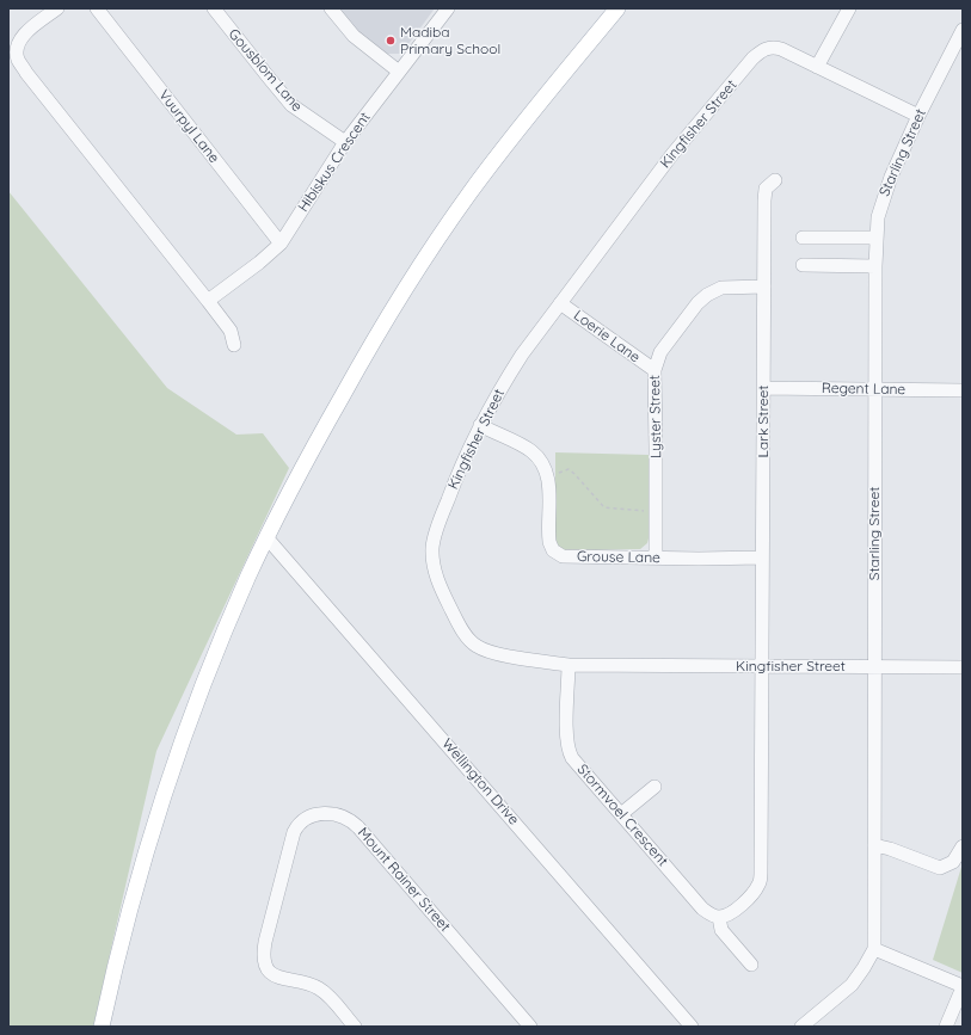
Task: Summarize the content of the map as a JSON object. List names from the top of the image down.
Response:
{
  "streets": {
    "street": [
      "Gousblom Lane",
      "Kingfisher Street",
      "Vuurpyl Lane",
      "Starling Street",
      "Hibiskus Crescent",
      "Loerie Lane",
      "Regent Lane",
      "Lyster Street",
      "Lark Street",
      "Grouse Lane",
      "Wellington Drive",
      "Stormvoel Crescent",
      "Mount Rainer Street"
    ]
  },
  "crossings": [
    ["Gousblom Lane", "Hibiskus Crescent"],
    ["Kingfisher Street", "Starling Street"],
    ["Kingfisher Street", "Loerie Lane"],
    ["Kingfisher Street", "Lark Street"],
    ["Kingfisher Street", "Grouse Lane"],
    ["Kingfisher Street", "Stormvoel Crescent"],
    ["Vuurpyl Lane", "Hibiskus Crescent"],
    ["Starling Street", "Regent Lane"],
    ["Loerie Lane", "Lyster Street"],
    ["Regent Lane", "Lark Street"],
    ["Lyster Street", "Lark Street"],
    ["Lyster Street", "Grouse Lane"],
    ["Lark Street", "Grouse Lane"]
  ],
  "places": ["Madiba Primary School"]
}
